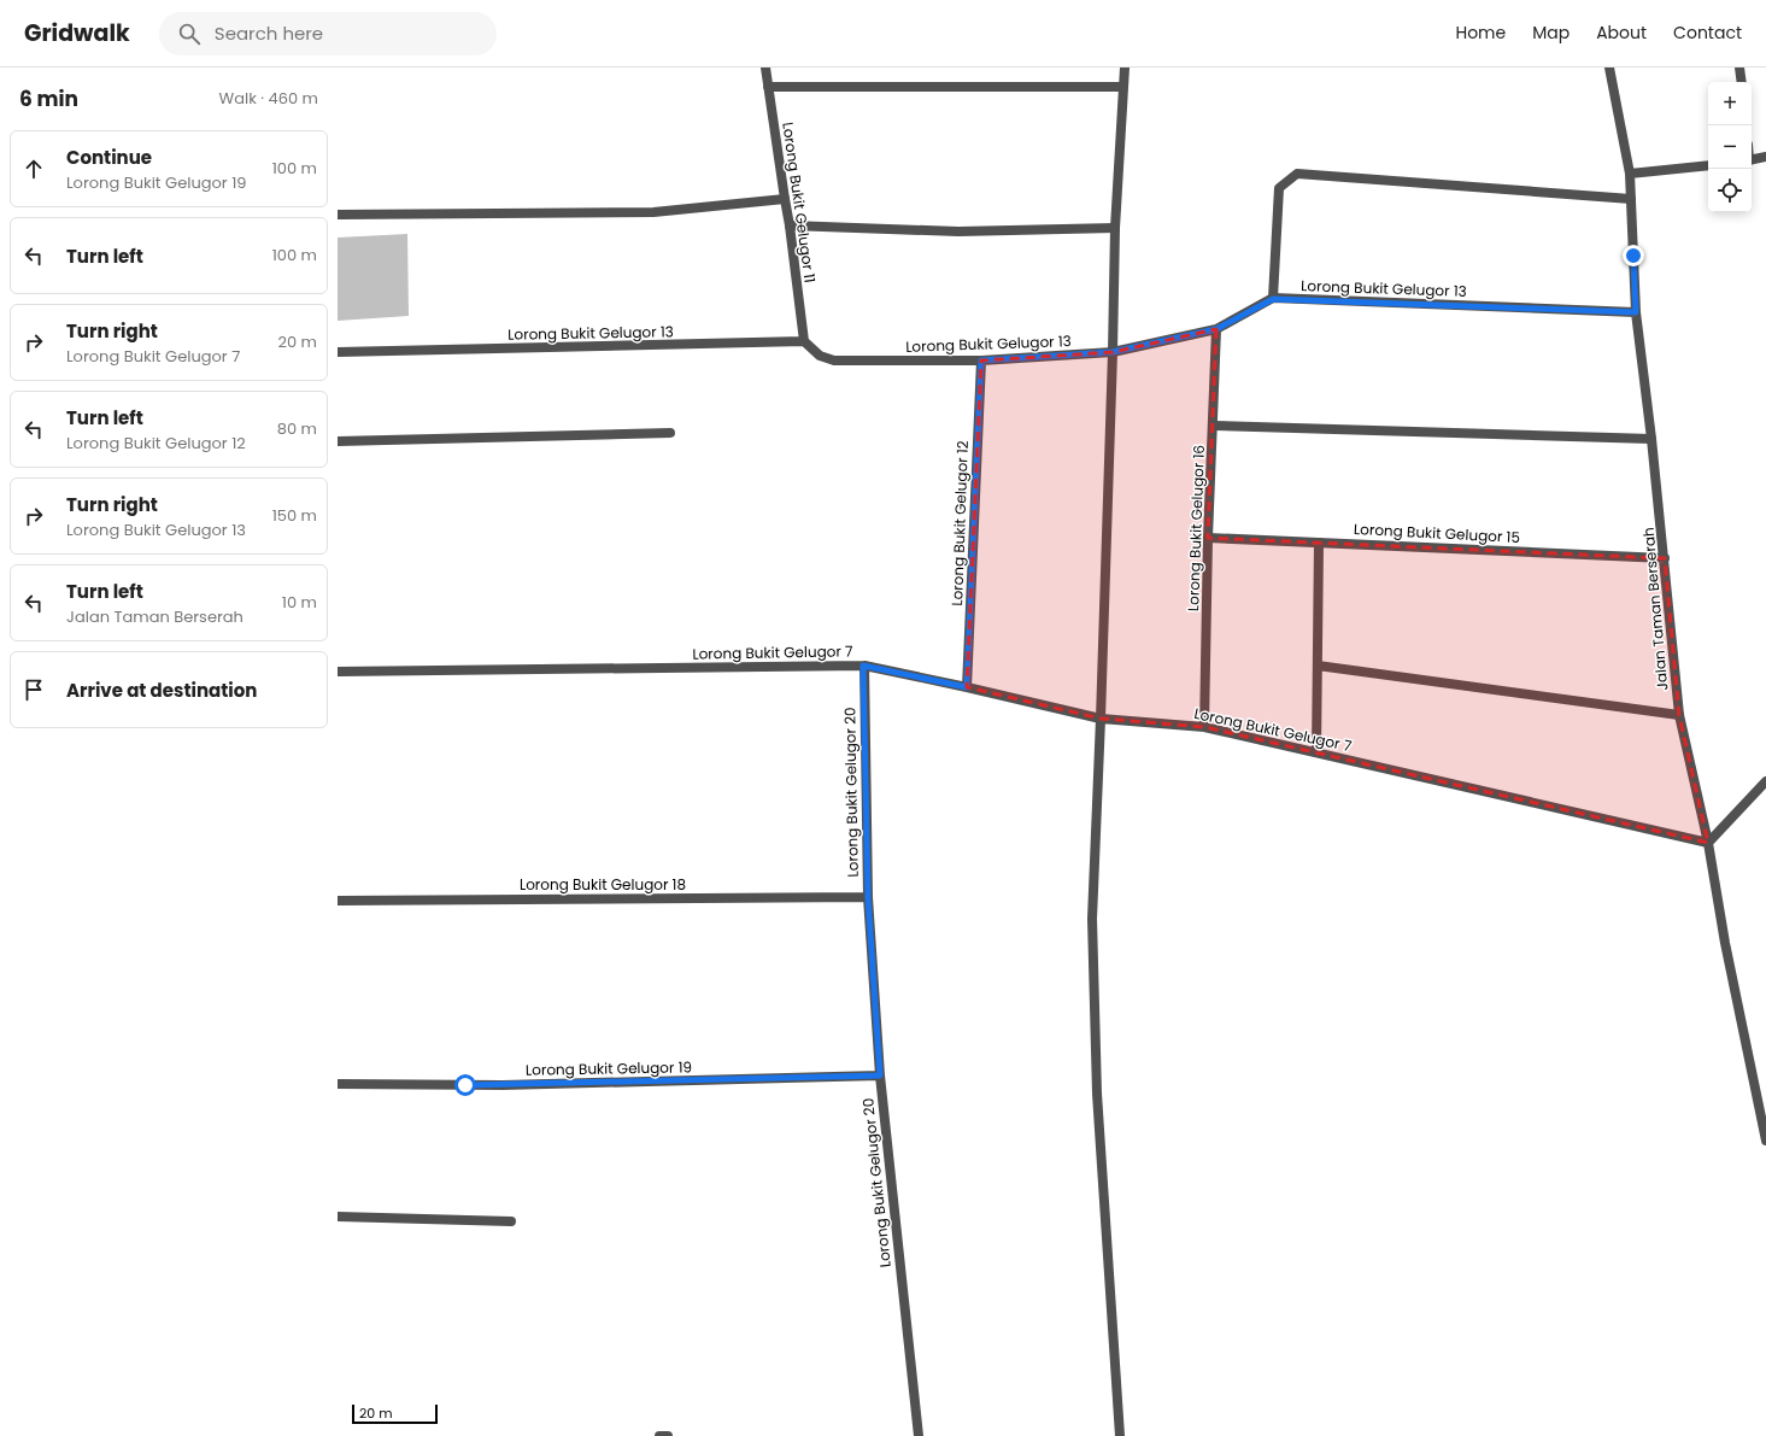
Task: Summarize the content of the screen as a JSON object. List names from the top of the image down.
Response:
{
  "streets": {
    "street": [
      "Lorong Bukit Gelugor 11",
      "Lorong Bukit Gelugor 13",
      "Lorong Bukit Gelugor 12",
      "Lorong Bukit Gelugor 16",
      "Lorong Bukit Gelugor 15",
      "Jalan Taman Berserah",
      "Lorong Bukit Gelugor 7",
      "Lorong Bukit Gelugor 20",
      "Lorong Bukit Gelugor 18",
      "Lorong Bukit Gelugor 19"
    ]
  },
  "crossings": [
    ["Lorong Bukit Gelugor 11", "Lorong Bukit Gelugor 13"],
    ["Lorong Bukit Gelugor 13", "Lorong Bukit Gelugor 12"],
    ["Lorong Bukit Gelugor 13", "Lorong Bukit Gelugor 16"],
    ["Lorong Bukit Gelugor 13", "Jalan Taman Berserah"],
    ["Lorong Bukit Gelugor 12", "Lorong Bukit Gelugor 7"],
    ["Lorong Bukit Gelugor 16", "Lorong Bukit Gelugor 15"],
    ["Lorong Bukit Gelugor 16", "Lorong Bukit Gelugor 7"],
    ["Lorong Bukit Gelugor 15", "Jalan Taman Berserah"],
    ["Jalan Taman Berserah", "Lorong Bukit Gelugor 7"],
    ["Lorong Bukit Gelugor 7", "Lorong Bukit Gelugor 20"],
    ["Lorong Bukit Gelugor 20", "Lorong Bukit Gelugor 18"],
    ["Lorong Bukit Gelugor 20", "Lorong Bukit Gelugor 19"]
  ],
  "scale_bar": "20 m",
  "page": {
    "header": "Gridwalk",
    "search": "Search here",
    "nav": [
      "Home",
      "Map",
      "About",
      "Contact"
    ],
    "heading": ["6 min", "Walk · 460 m"],
    "map_buttons": ["+", "−"],
    "list": [
      ["Continue", "Lorong Bukit Gelugor 19", "100 m"],
      ["Turn left", "100 m"],
      ["Turn right", "Lorong Bukit Gelugor 7", "20 m"],
      ["Turn left", "Lorong Bukit Gelugor 12", "80 m"],
      ["Turn right", "Lorong Bukit Gelugor 13", "150 m"],
      ["Turn left", "Jalan Taman Berserah", "10 m"],
      "Arrive at destination"
    ],
    "scale": "20 m"
  }
}
